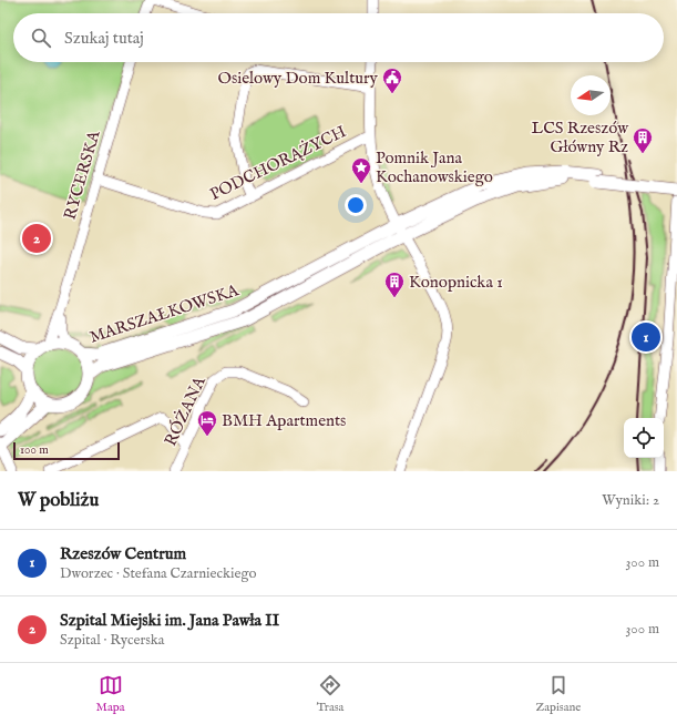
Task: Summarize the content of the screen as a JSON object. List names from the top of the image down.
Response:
{
  "streets": {
    "main road": ["MARSZAŁKOWSKA"],
    "street": ["PODCHORĄŻYCH", "RYCERSKA", "RÓŻANA"]
  },
  "crossings": [
    ["PODCHORĄŻYCH", "RYCERSKA"],
    ["RYCERSKA", "MARSZAŁKOWSKA"]
  ],
  "places": {
    "public building": ["Osielowy Dom Kultury"],
    "building": ["LCS Rzeszów Główny Rz", "Konopnicka 1"],
    "place": ["Pomnik Jana Kochanowskiego"],
    "hotel": ["BMH Apartments"]
  },
  "scale_bar": "100 m",
  "north": "left",
  "page": {
    "search": "Szukaj tutaj",
    "pins": ["2", "1"],
    "scale": "100 m",
    "heading": ["W pobliżu", "Wyniki: 2"],
    "list": [
      {
        "mark": "1",
        "name": "Rzeszów Centrum",
        "note": "Dworzec · Stefana Czarnieckiego",
        "value": "300 m"
      },
      {
        "mark": "2",
        "name": "Szpital Miejski im. Jana Pawła II",
        "note": "Szpital · Rycerska",
        "value": "300 m"
      }
    ],
    "nav": ["Mapa", "Trasa", "Zapisane"]
  }
}
